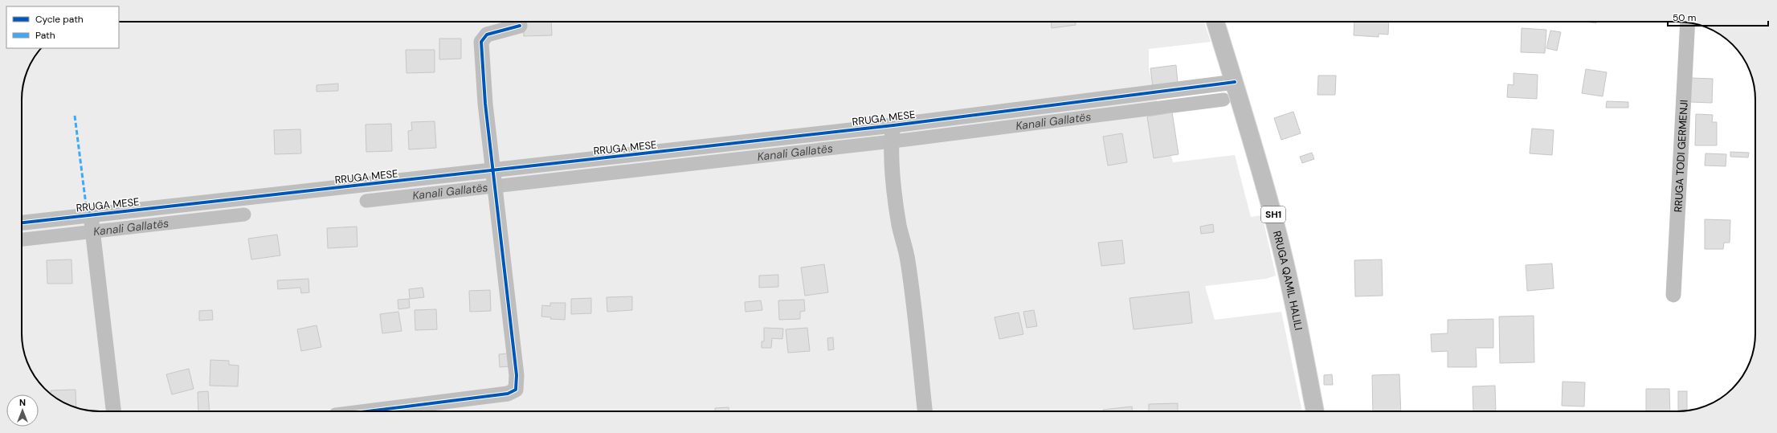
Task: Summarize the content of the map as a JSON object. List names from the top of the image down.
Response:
{
  "streets": {
    "main road": ["SH1", "RRUGA QAMIL HALILI"],
    "street": ["RRUGA MESE", "RRUGA TODI GERMENJI"]
  },
  "crossings": [
    ["RRUGA MESE", "RRUGA QAMIL HALILI"]
  ],
  "water": ["Kanali Gallatës"],
  "legend": ["Cycle path", "Path"],
  "scale_bar": "50 m",
  "north": "top"
}
